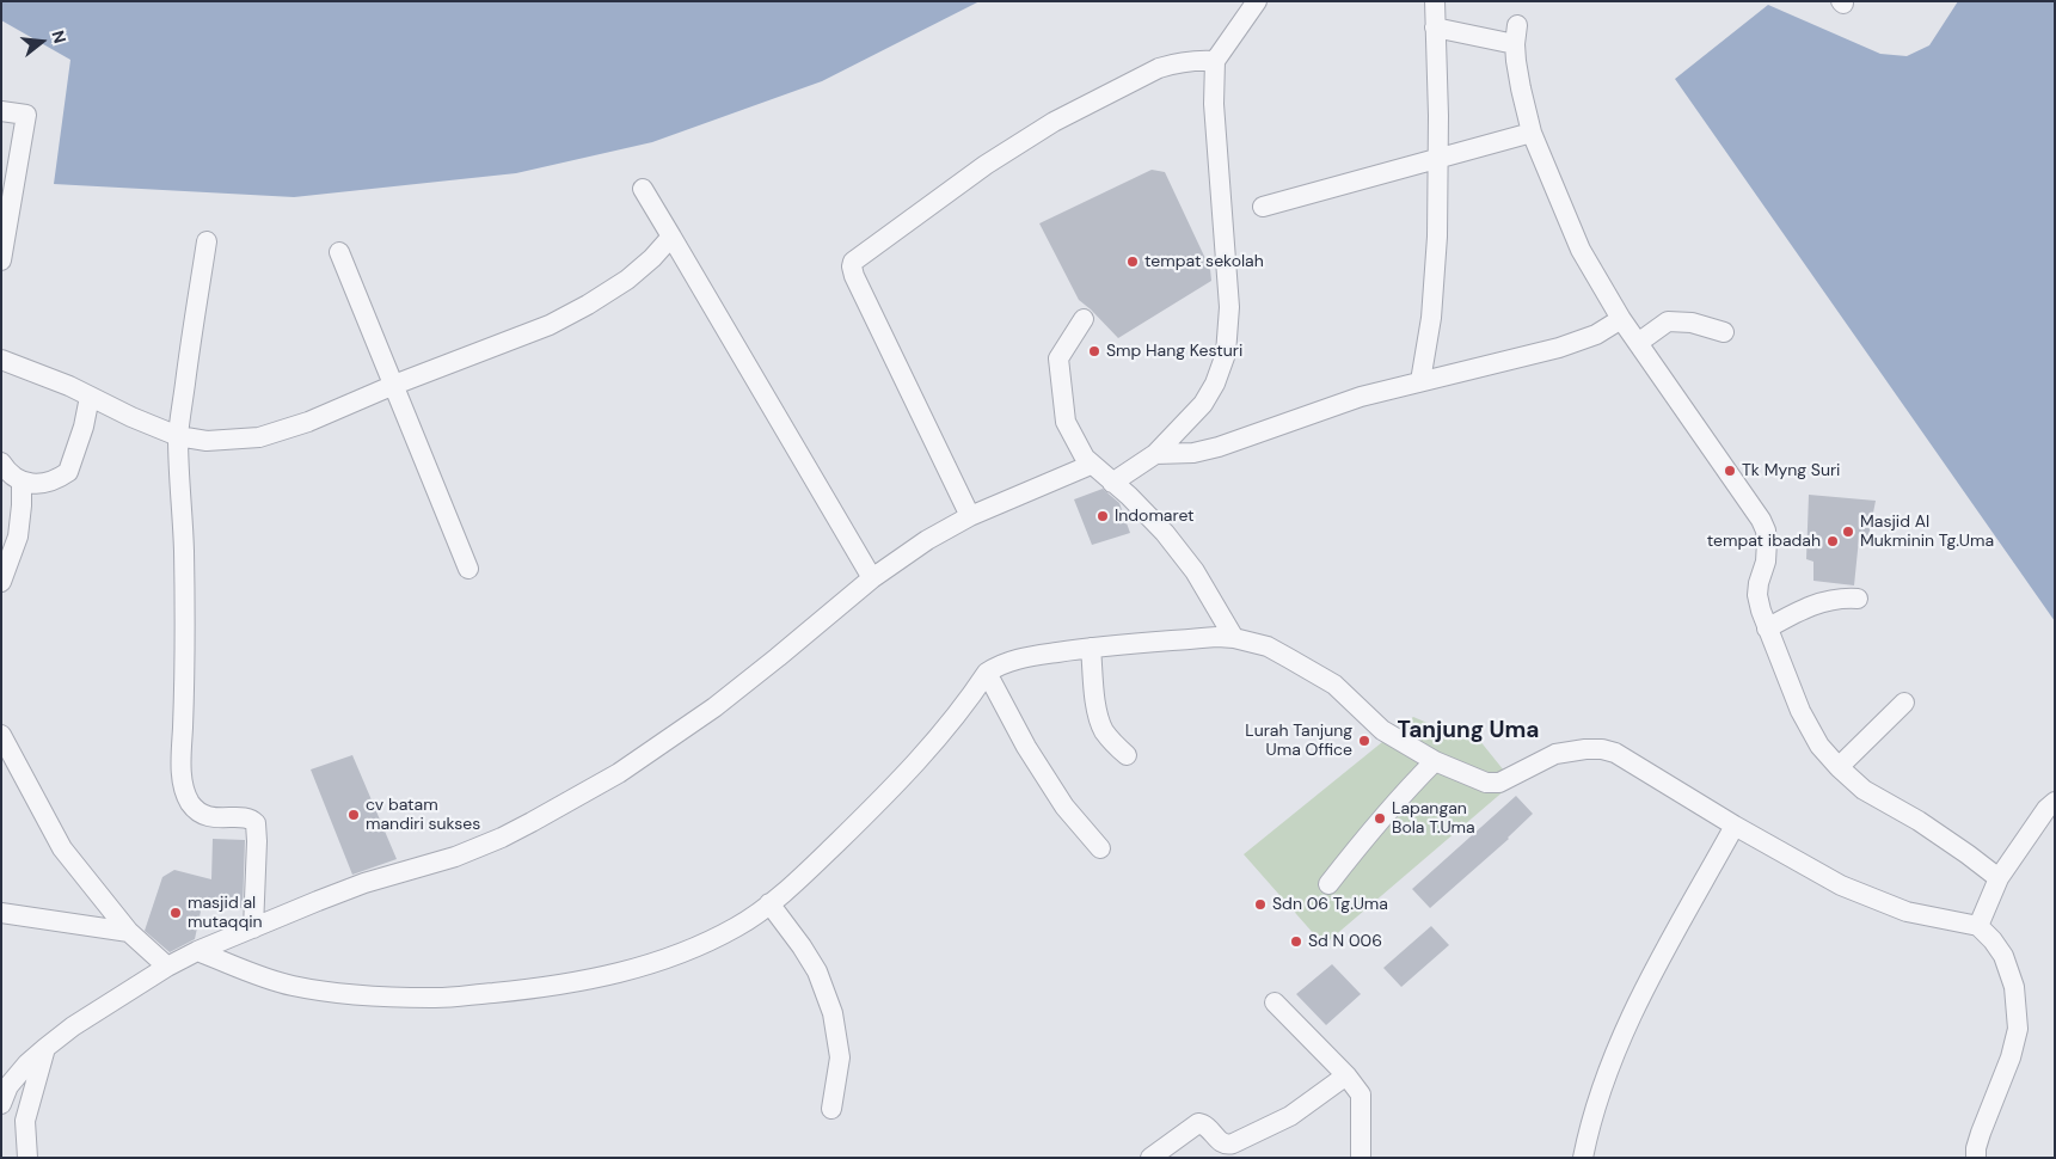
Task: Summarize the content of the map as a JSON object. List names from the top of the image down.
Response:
{
  "districts": ["Tanjung Uma"],
  "places": [
    "tempat sekolah",
    "Smp Hang Kesturi",
    "Tk Myng Suri",
    "Indomaret",
    "Masjid Al Mukminin Tg.Uma",
    "tempat ibadah",
    "Lurah Tanjung Uma Office",
    "cv batam mandiri sukses",
    "Lapangan Bola T.Uma",
    "Sdn 06 Tg.Uma",
    "masjid al mutaqqin",
    "Sd N 006"
  ],
  "north": "right"
}
